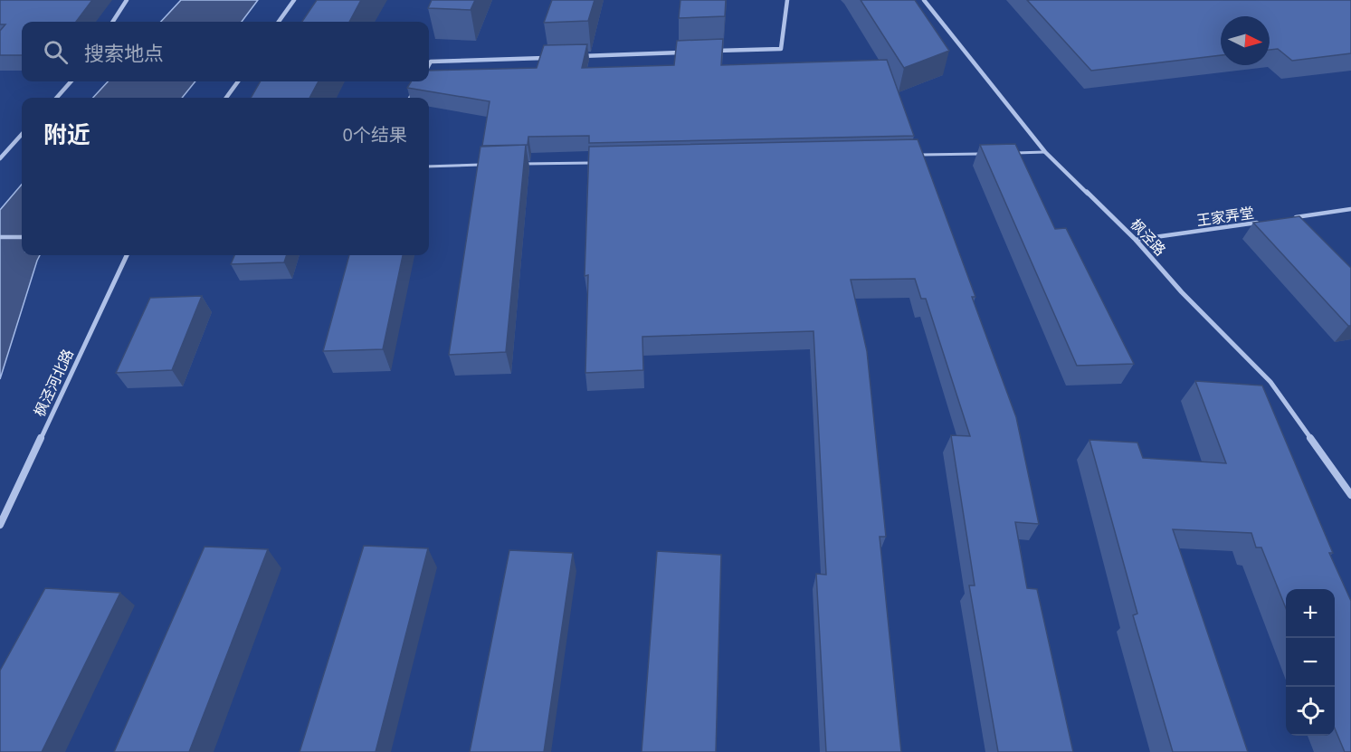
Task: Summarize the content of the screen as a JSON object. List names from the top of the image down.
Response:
{
  "streets": {
    "street": ["枫泾路", "枫泾河北路"],
    "lane": ["王家弄堂"]
  },
  "crossings": [
    ["王家弄堂", "枫泾路"]
  ],
  "north": "right",
  "page": {
    "search": "搜索地点",
    "heading": ["附近", "0个结果"],
    "map_buttons": ["+", "−"]
  }
}
